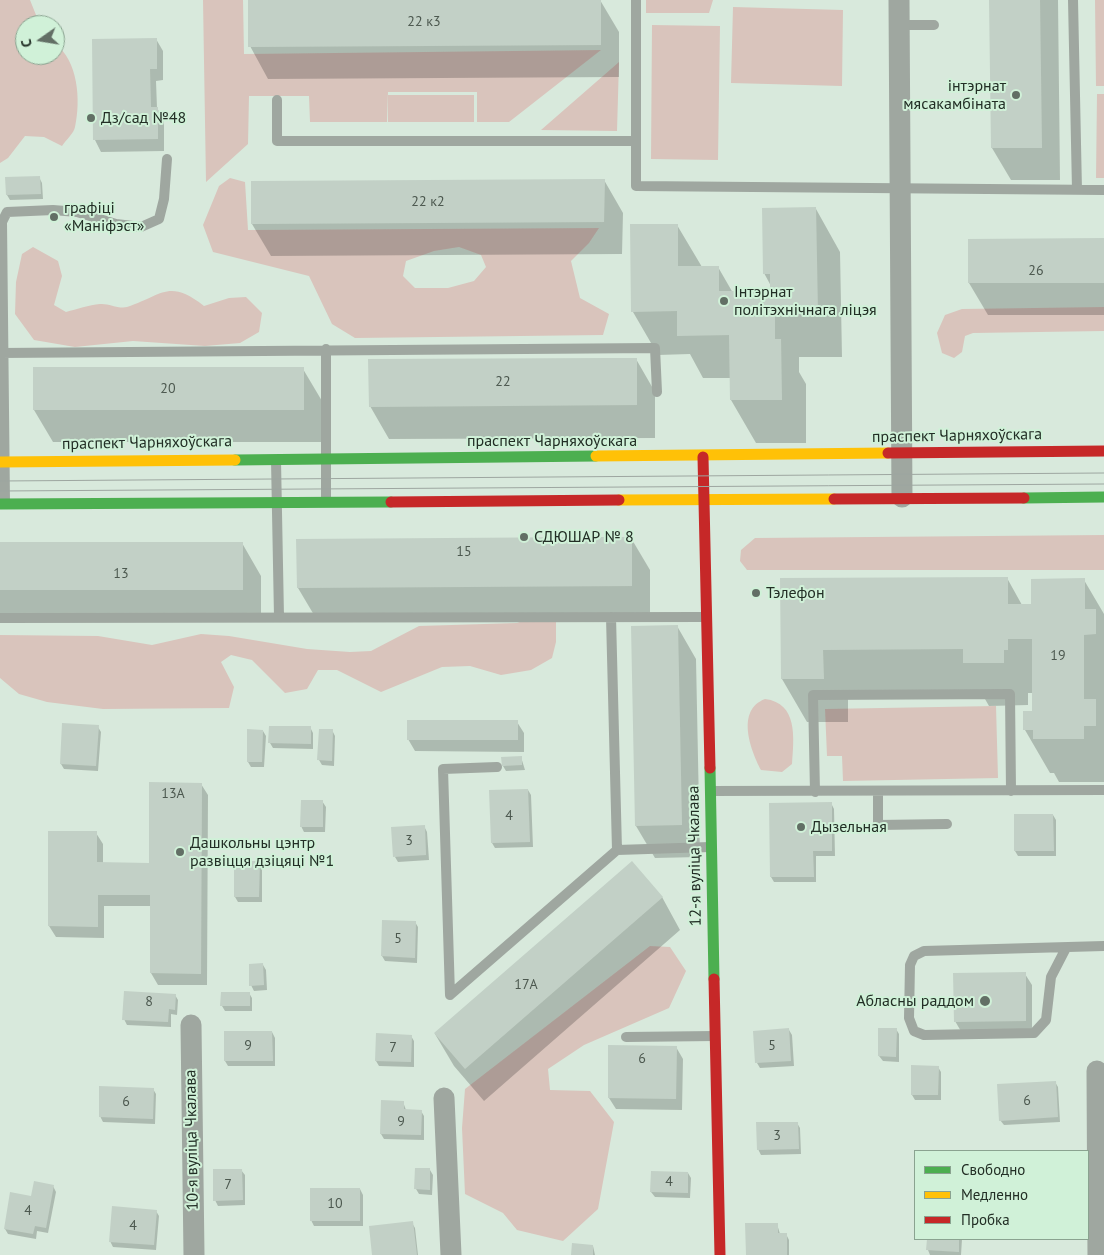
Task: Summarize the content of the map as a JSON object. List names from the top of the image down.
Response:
{
  "streets": {
    "main road": ["праспект Чарняхоўскага", "12-я вуліца Чкалава"],
    "street": ["10-я вуліца Чкалава"]
  },
  "crossings": [
    ["праспект Чарняхоўскага", "12-я вуліца Чкалава"]
  ],
  "places": [
    "інтэрнат мясакамбіната",
    "Дз/сад №48",
    "графіці «Маніфэст»",
    "Інтэрнат політэхнічнага ліцэя",
    "СДЮШАР № 8",
    "Тэлефон",
    "Дызельная",
    "Дашкольны цэнтр развіцця дзіцяці №1",
    "Абласны раддом"
  ],
  "house_numbers": [
    "22 к3",
    "22 к2",
    "26",
    "22",
    "20",
    "15",
    "13",
    "19",
    "13А",
    "4",
    "3",
    "5",
    "17А",
    "8",
    "9",
    "5",
    "7",
    "6",
    "6",
    "6",
    "9",
    "3",
    "4",
    "7",
    "10",
    "4",
    "4"
  ],
  "legend": ["Свободно", "Медленно", "Пробка"],
  "north": "left"
}
